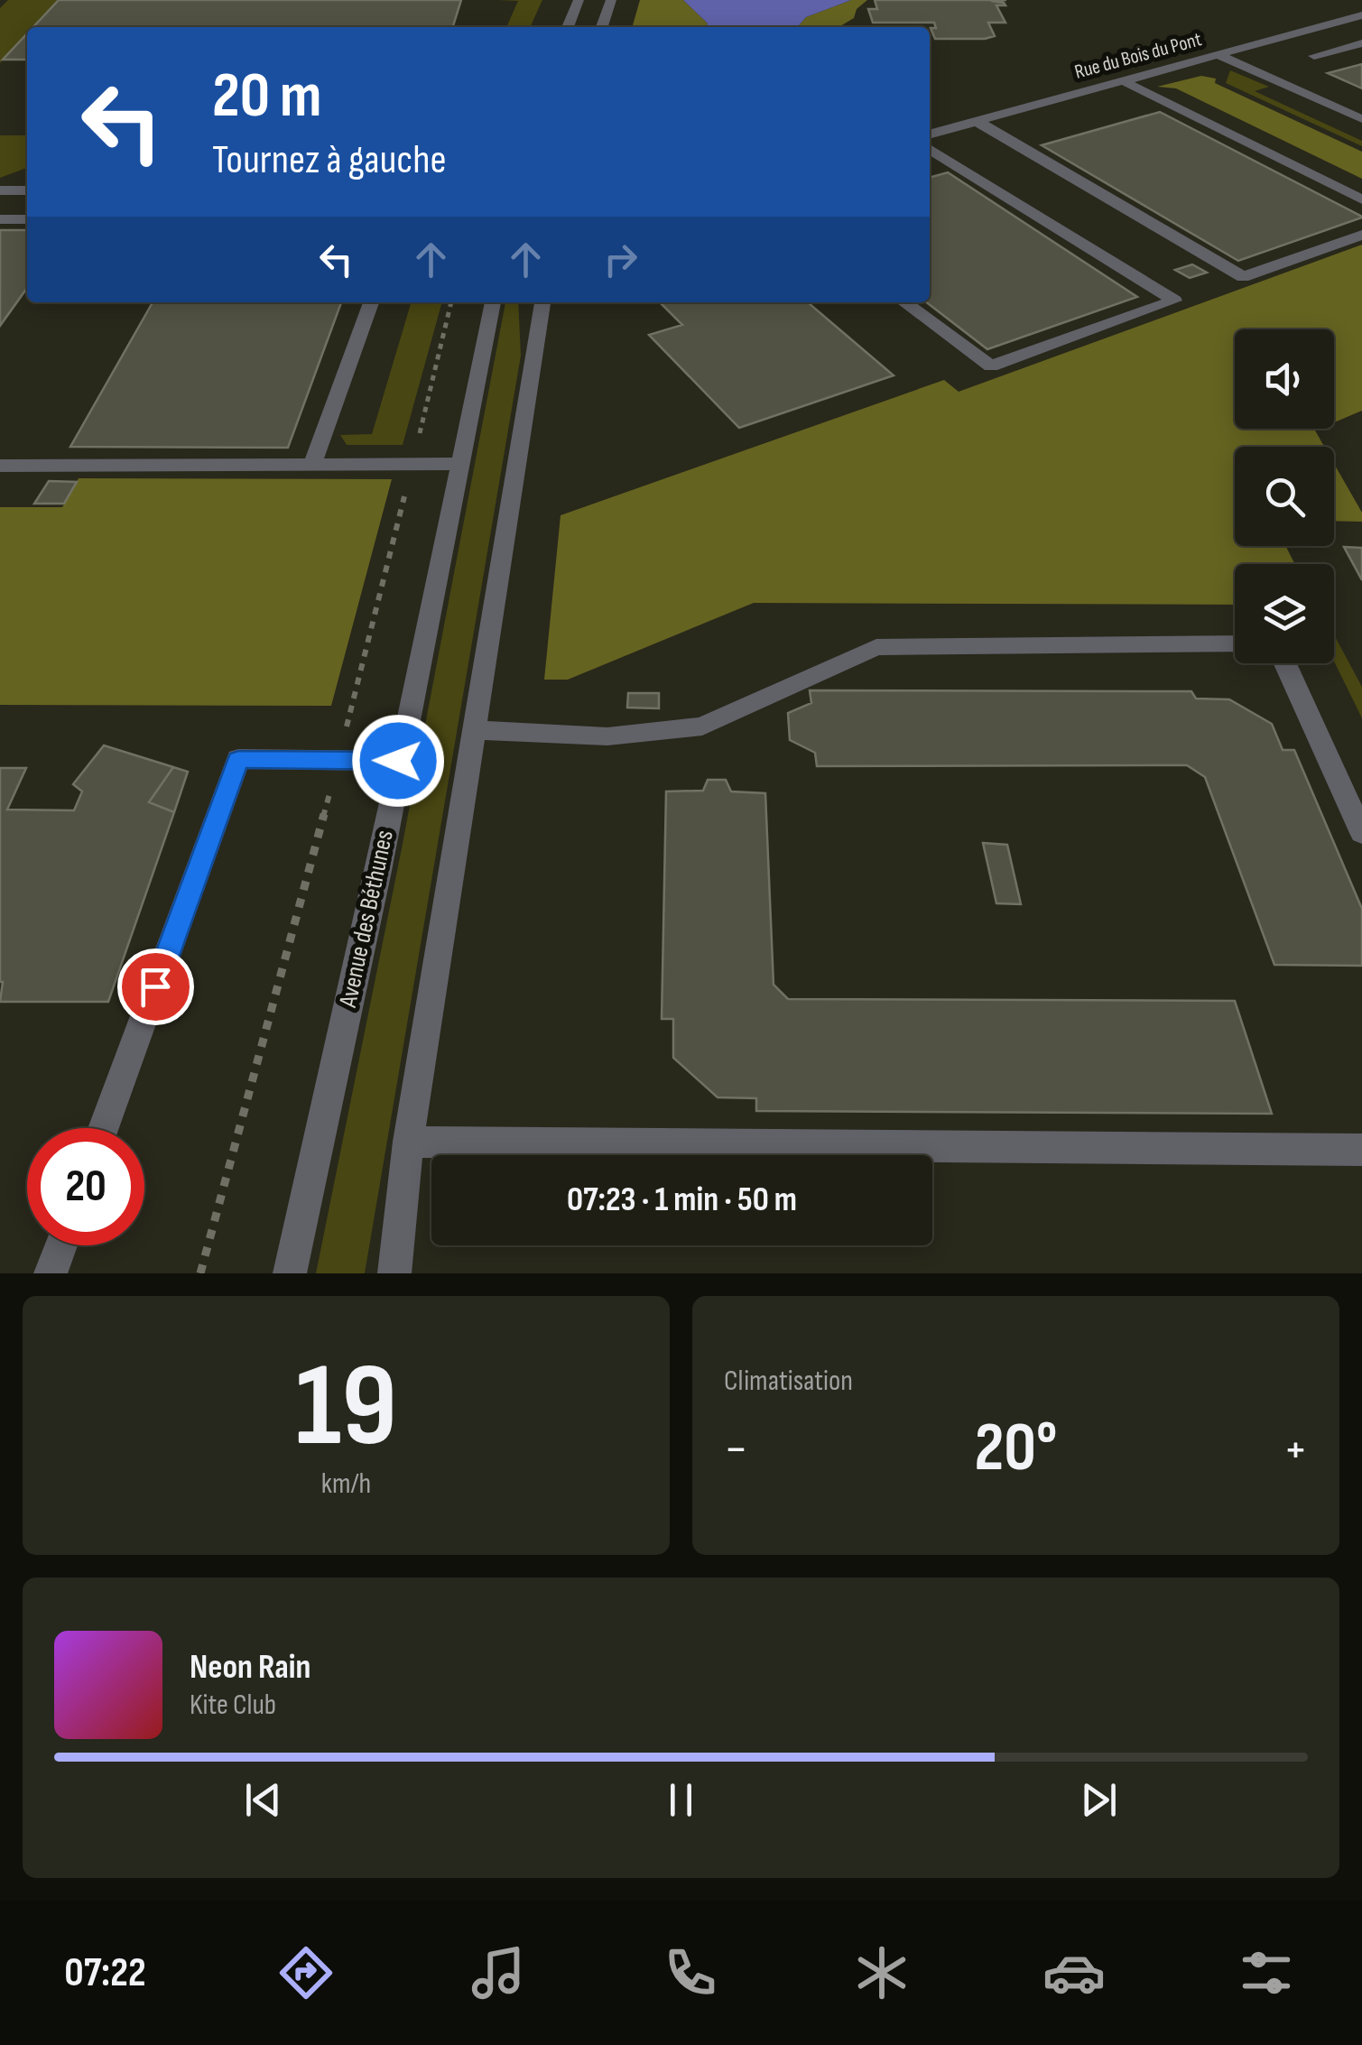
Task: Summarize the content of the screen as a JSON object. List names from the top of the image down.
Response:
{
  "streets": {
    "street": ["Rue du Bois du Pont", "Avenue des Béthunes"]
  },
  "page": {
    "turn": ["20 m", "Tournez à gauche"],
    "limit": "20",
    "trip": "07:23 · 1 min · 50 m",
    "tile": [
      ["19", "km/h"],
      "Climatisation"
    ],
    "heat": ["−", "20°", "+"],
    "song": ["Neon Rain", "Kite Club"],
    "tabs": "07:22"
  }
}
